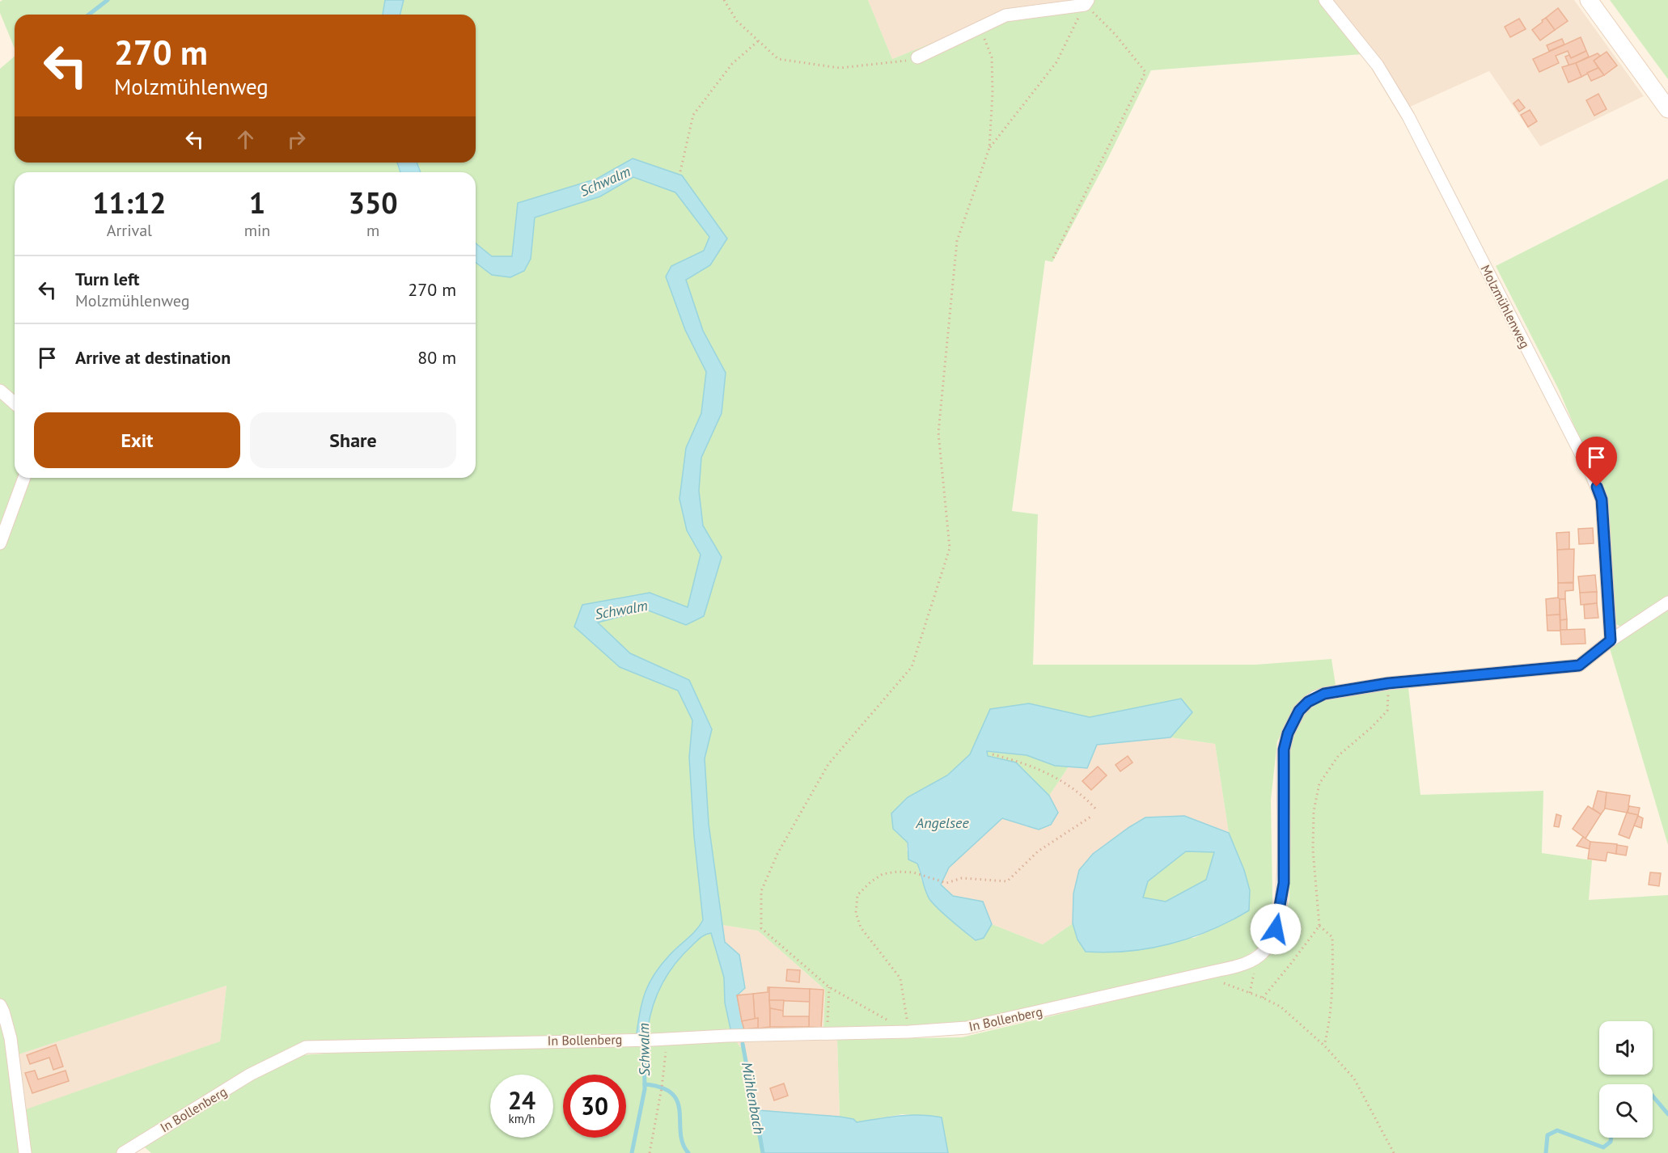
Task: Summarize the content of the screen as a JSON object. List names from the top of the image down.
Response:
{
  "streets": {
    "street": ["Molzmühlenweg", "In Bollenberg"]
  },
  "crossings": [
    ["Molzmühlenweg", "In Bollenberg"]
  ],
  "water": ["Schwalm", "Angelsee", "Mühlenbach"],
  "page": {
    "turn": ["270 m", "Molzmühlenweg"],
    "eta": [
      "11:12",
      "Arrival",
      "1",
      "min",
      "350",
      "m"
    ],
    "list": [
      {
        "name": "Turn left",
        "note": "Molzmühlenweg",
        "value": "270 m"
      },
      {
        "name": "Arrive at destination",
        "value": "80 m"
      }
    ],
    "buttons": ["Exit", "Share"],
    "speed": "24 km/h",
    "limit": "30"
  }
}
